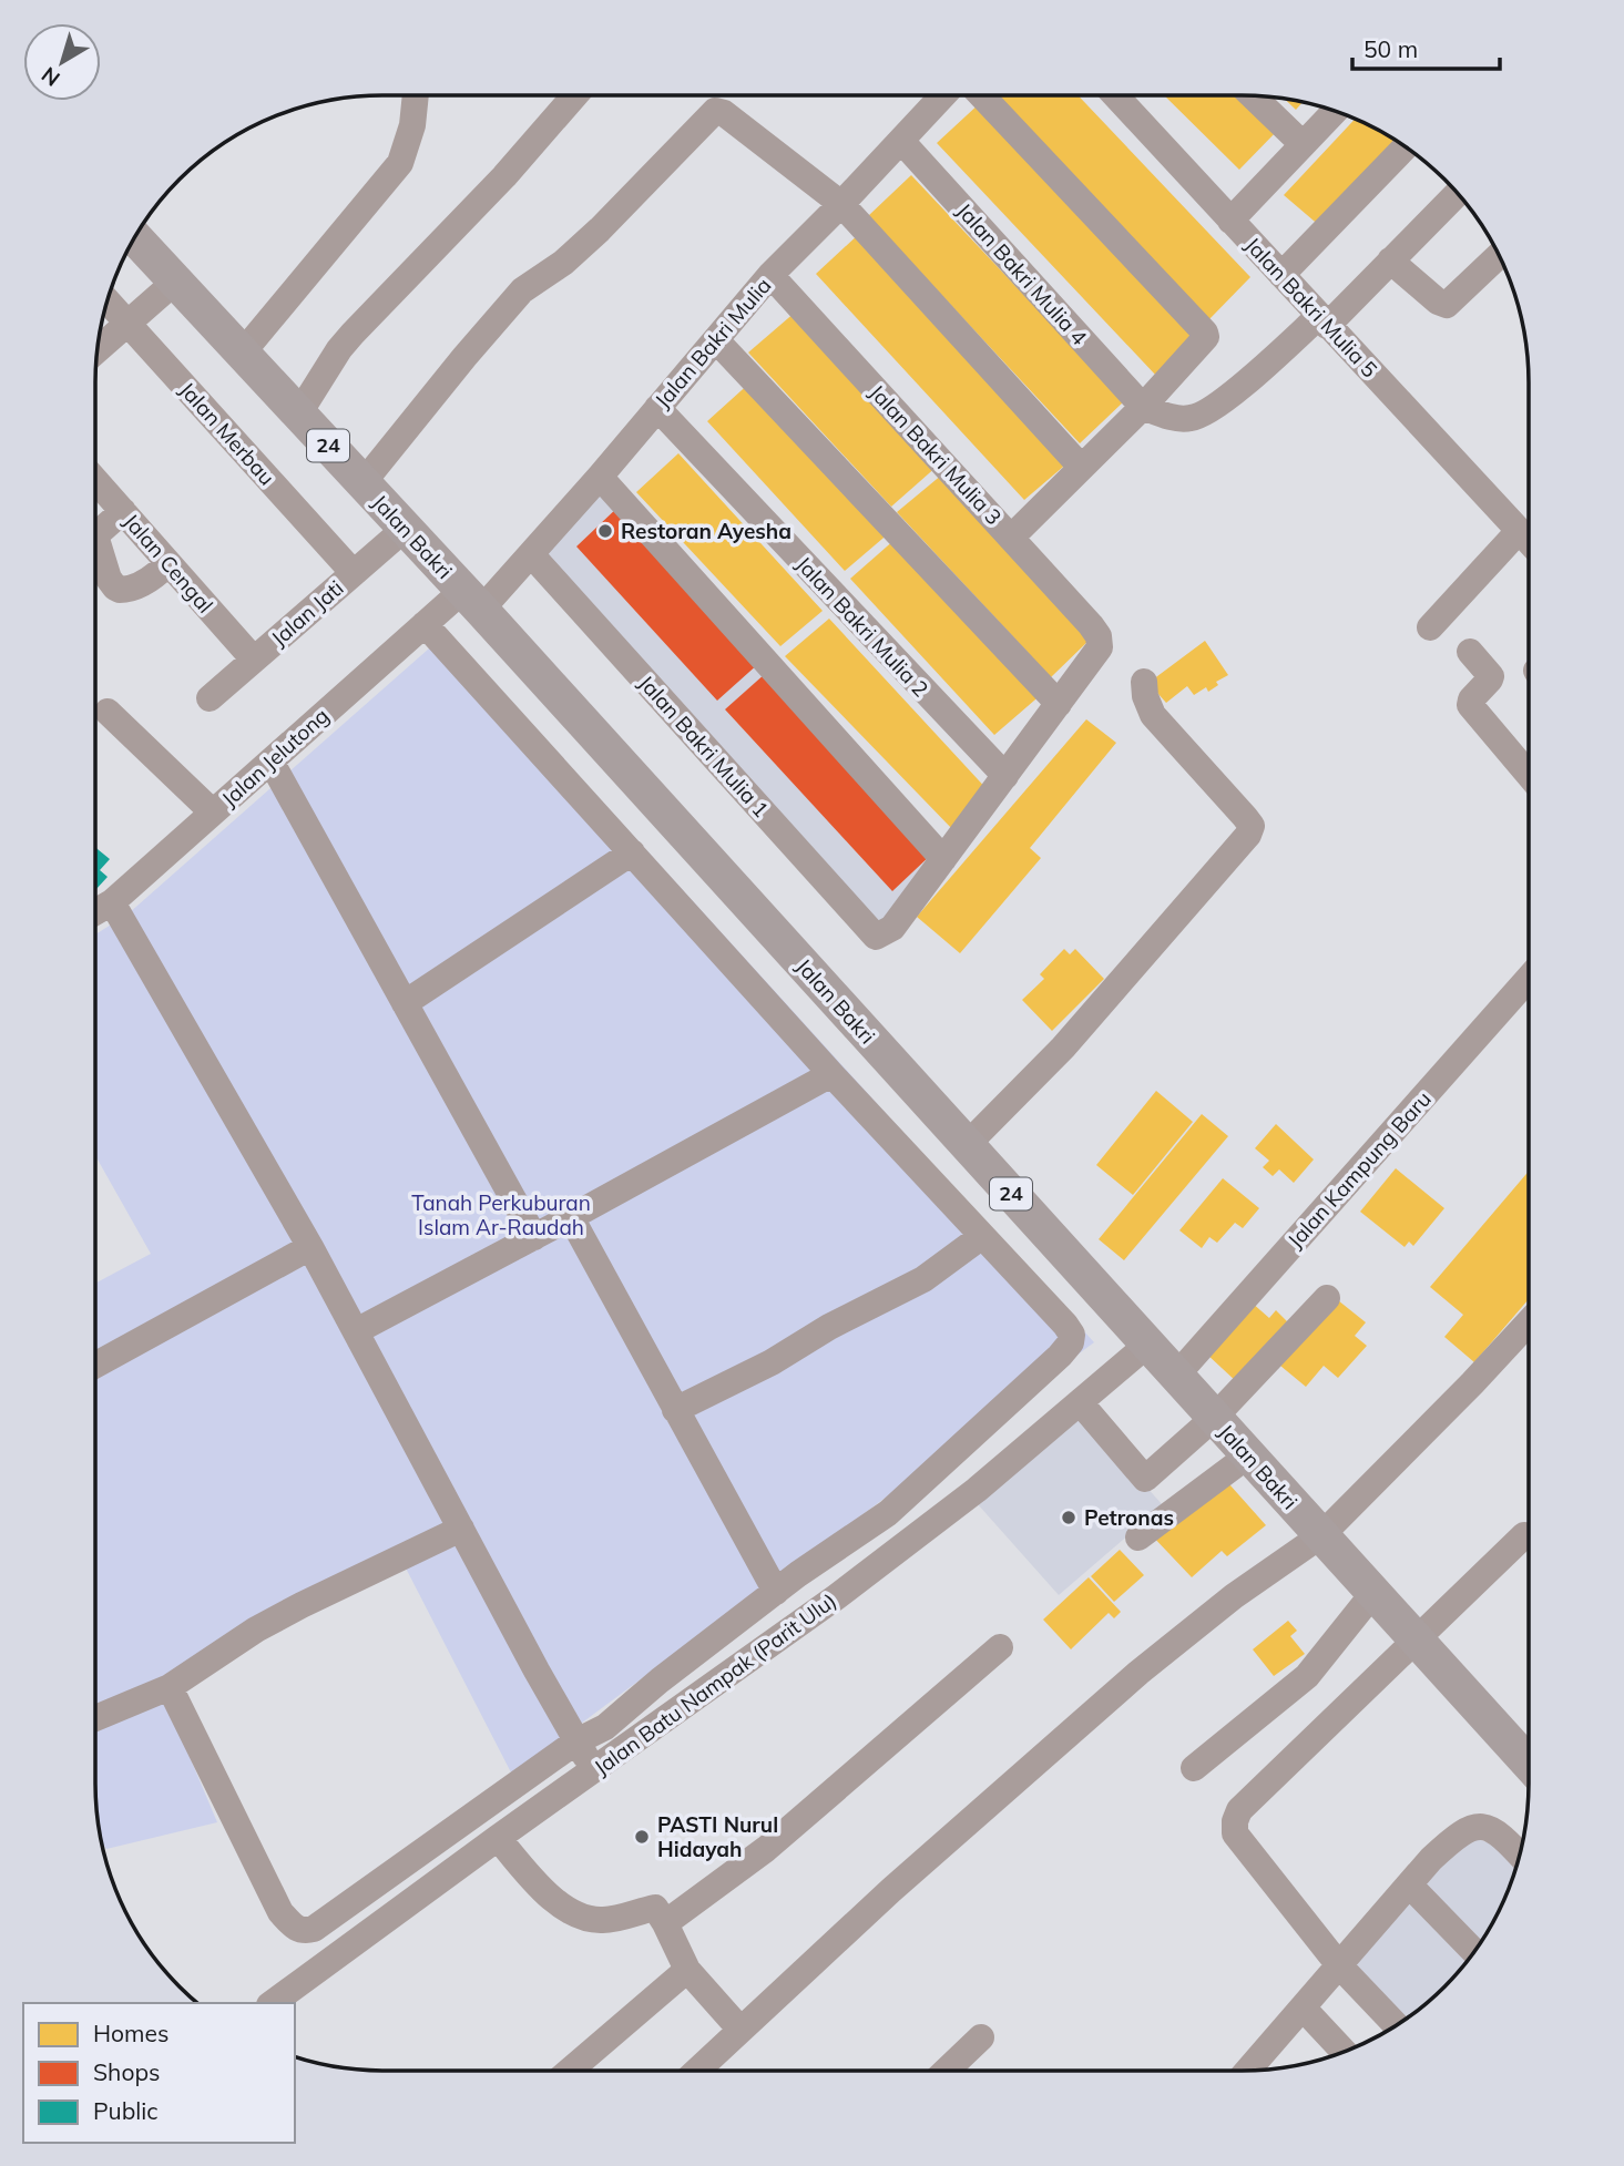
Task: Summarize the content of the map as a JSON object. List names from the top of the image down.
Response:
{
  "streets": {
    "main road": ["24", "Jalan Bakri"],
    "street": [
      "Jalan Bakri Mulia 4",
      "Jalan Bakri Mulia 5",
      "Jalan Bakri Mulia",
      "Jalan Merbau",
      "Jalan Bakri Mulia 3",
      "Jalan Cengal",
      "Jalan Jati",
      "Jalan Bakri Mulia 2",
      "Jalan Bakri Mulia 1",
      "Jalan Jelutong",
      "Jalan Kampung Baru",
      "Jalan Batu Nampak (Parit Ulu)"
    ]
  },
  "crossings": [
    ["Jalan Bakri Mulia 4", "Jalan Bakri Mulia"],
    ["Jalan Bakri Mulia", "Jalan Bakri Mulia 3"],
    ["Jalan Bakri Mulia", "Jalan Bakri"],
    ["Jalan Bakri Mulia", "Jalan Bakri Mulia 2"],
    ["Jalan Bakri Mulia", "Jalan Bakri Mulia 1"],
    ["Jalan Bakri Mulia", "Jalan Jelutong"],
    ["Jalan Merbau", "Jalan Jati"],
    ["Jalan Bakri", "Jalan Jati"],
    ["Jalan Bakri", "Jalan Jelutong"],
    ["Jalan Bakri", "Jalan Kampung Baru"],
    ["Jalan Bakri", "Jalan Batu Nampak (Parit Ulu)"],
    ["Jalan Cengal", "Jalan Jati"]
  ],
  "parks": ["Tanah Perkuburan Islam Ar-Raudah"],
  "places": ["Restoran Ayesha", "Petronas", "PASTI Nurul Hidayah"],
  "legend": ["Homes", "Shops", "Public"],
  "scale_bar": "50 m",
  "north": "bottom left"
}
